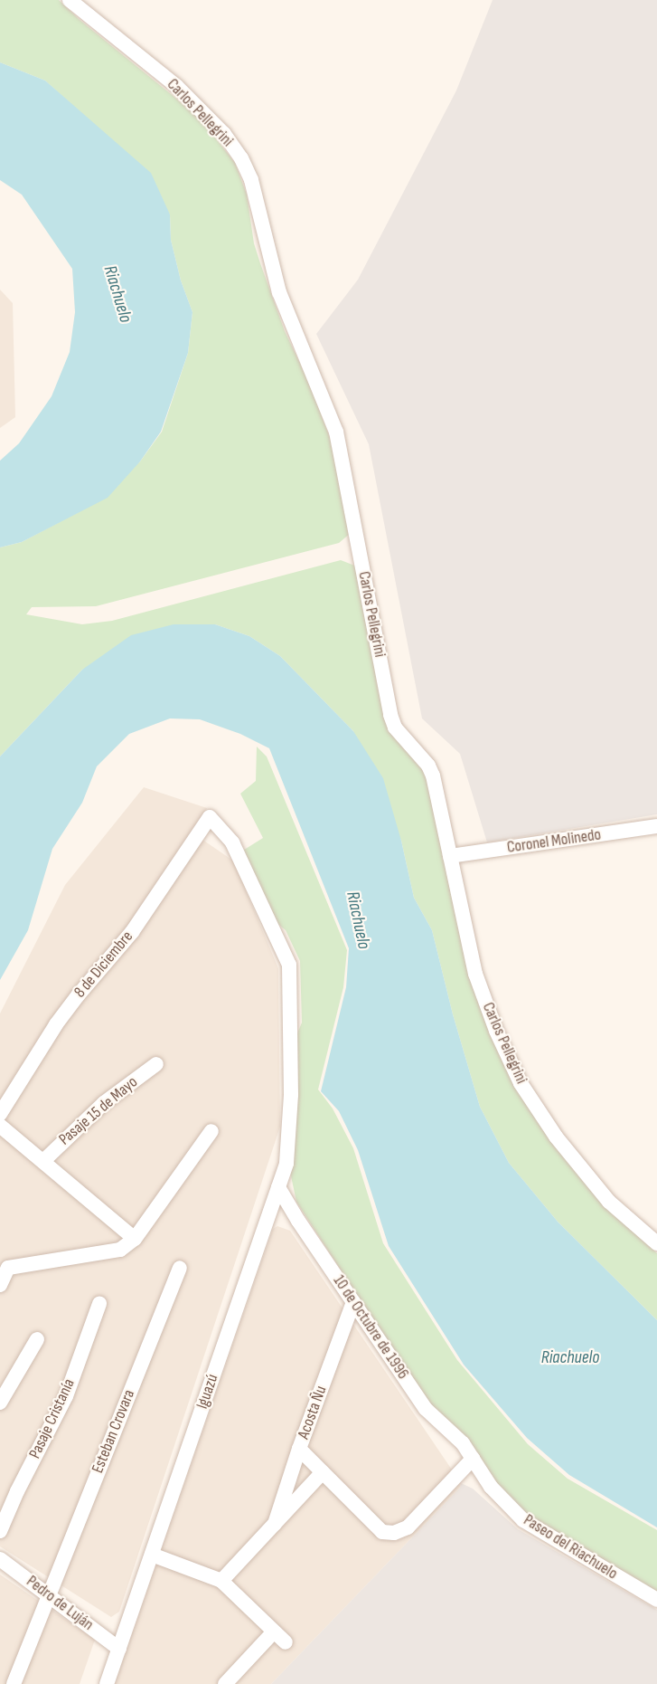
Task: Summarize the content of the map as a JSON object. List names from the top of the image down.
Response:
{
  "streets": {
    "street": [
      "Carlos Pellegrini",
      "Coronel Molinedo",
      "8 de Diciembre",
      "Pasaje 15 de Mayo",
      "10 de Octubre de 1996",
      "Iguazú",
      "Acosta Ñu",
      "Pasaje Cristanía",
      "Esteban Crovara",
      "Paseo del Riachuelo",
      "Pedro de Luján"
    ]
  },
  "crossings": [
    ["Carlos Pellegrini", "Coronel Molinedo"],
    ["8 de Diciembre", "Iguazú"],
    ["10 de Octubre de 1996", "Iguazú"],
    ["10 de Octubre de 1996", "Acosta Ñu"],
    ["10 de Octubre de 1996", "Paseo del Riachuelo"],
    ["Iguazú", "Pedro de Luján"],
    ["Esteban Crovara", "Pedro de Luján"]
  ],
  "water": ["Riachuelo"]
}
